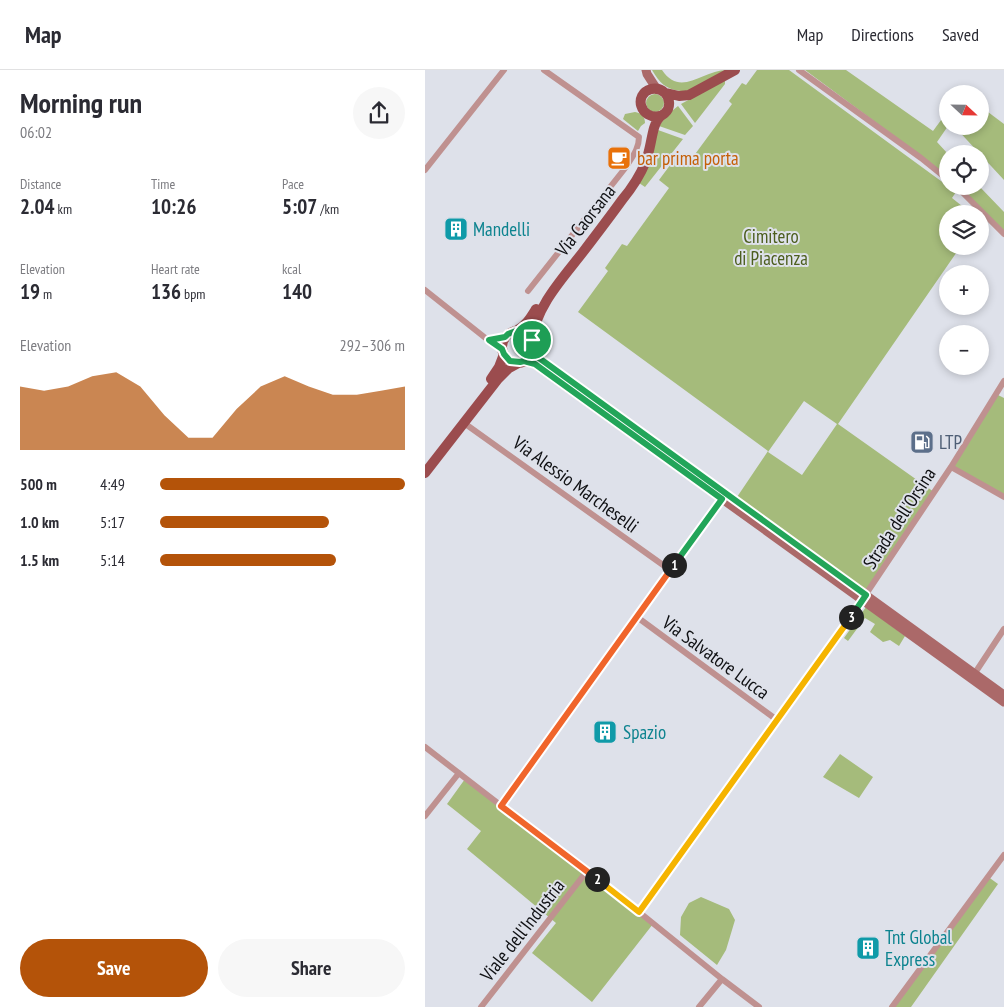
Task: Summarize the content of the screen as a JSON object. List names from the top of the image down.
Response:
{
  "streets": {
    "main road": ["Via Caorsana"],
    "street": [
      "Via Alessio Marcheselli",
      "Strada dell'Orsina",
      "Via Salvatore Lucca",
      "Viale dell'Industria"
    ]
  },
  "crossings": [
    ["Strada dell'Orsina", "Via Salvatore Lucca"]
  ],
  "parks": ["Cimitero di Piacenza"],
  "places": {
    "cafe": ["bar prima porta"],
    "building": ["Mandelli", "Spazio", "Tnt Global Express"],
    "fuel station": ["LTP"]
  },
  "north": "right",
  "page": {
    "header": "Map",
    "nav": ["Map", "Directions", "Saved"],
    "heading": ["Morning run", "06:02"],
    "map_buttons": ["+", "−"],
    "stats": [
      ["Distance", "2.04 km"],
      ["Time", "10:26"],
      ["Pace", "5:07 /km"],
      ["Elevation", "19 m"],
      ["Heart rate", "136 bpm"],
      ["kcal", "140"]
    ],
    "chart": ["Elevation", "292–306 m"],
    "list": [
      {
        "name": "500 m",
        "note": "4:49"
      },
      {
        "name": "1.0 km",
        "note": "5:17"
      },
      {
        "name": "1.5 km",
        "note": "5:14"
      }
    ],
    "pins": ["1", "3", "2"],
    "buttons": ["Save", "Share"]
  }
}
